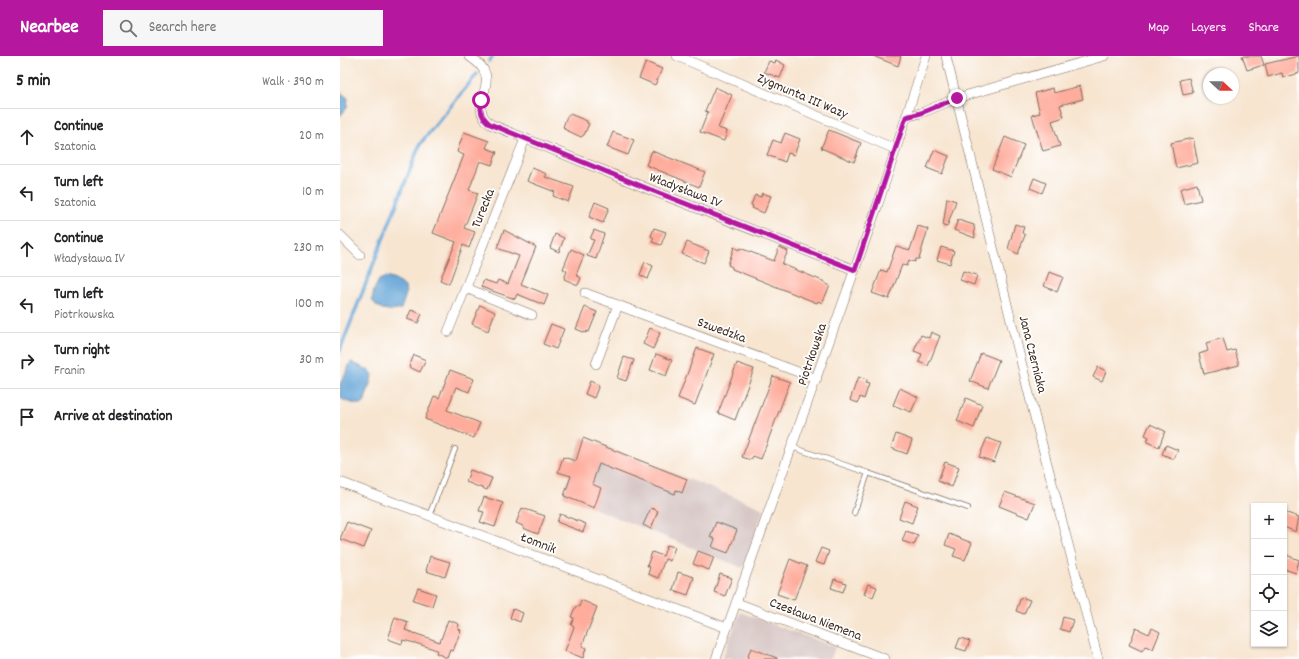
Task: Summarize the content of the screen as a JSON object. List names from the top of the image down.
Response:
{
  "streets": {
    "street": [
      "Zygmunta III Wazy",
      "Władysława IV",
      "Turecka",
      "Szwedzka",
      "Piotrkowska",
      "Jana Czerniaka",
      "Łomnik",
      "Czesława Niemena"
    ]
  },
  "crossings": [
    ["Zygmunta III Wazy", "Piotrkowska"],
    ["Władysława IV", "Turecka"],
    ["Władysława IV", "Piotrkowska"],
    ["Szwedzka", "Piotrkowska"],
    ["Piotrkowska", "Łomnik"],
    ["Piotrkowska", "Czesława Niemena"]
  ],
  "north": "right",
  "page": {
    "header": "Nearbee",
    "search": "Search here",
    "nav": ["Map", "Layers", "Share"],
    "heading": ["5 min", "Walk · 390 m"],
    "list": [
      ["Continue", "Szatonia", "20 m"],
      ["Turn left", "Szatonia", "10 m"],
      ["Continue", "Władysława IV", "230 m"],
      ["Turn left", "Piotrkowska", "100 m"],
      ["Turn right", "Franin", "30 m"],
      "Arrive at destination"
    ],
    "map_buttons": ["+", "−"]
  }
}
